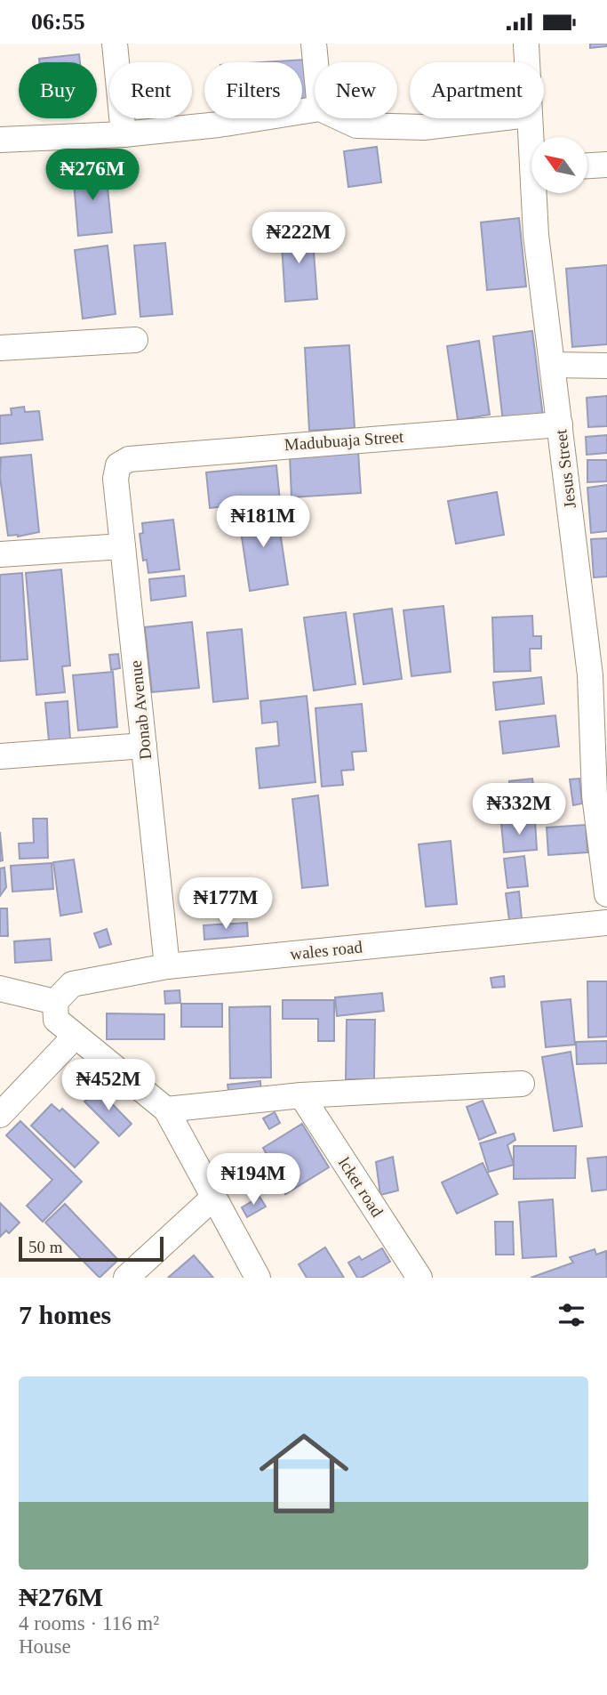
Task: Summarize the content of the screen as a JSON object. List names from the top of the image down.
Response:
{
  "streets": {
    "street": [
      "Madubuaja Street",
      "Jesus Street",
      "Donab Avenue",
      "wales road",
      "lcket road"
    ]
  },
  "crossings": [
    ["Madubuaja Street", "Jesus Street"],
    ["Madubuaja Street", "Donab Avenue"],
    ["Donab Avenue", "wales road"]
  ],
  "scale_bar": "50 m",
  "north": "top left",
  "page": {
    "status": "06:55",
    "chip": [
      "Buy",
      "Rent",
      "Filters",
      "New",
      "Apartment"
    ],
    "price": [
      "₦276M",
      "₦222M",
      "₦181M",
      "₦332M",
      "₦177M",
      "₦452M",
      "₦194M"
    ],
    "scale": "50 m",
    "heading": "7 homes",
    "list": [
      {
        "name": "₦276M",
        "note": "4 rooms · 116 m² · House"
      }
    ]
  }
}
